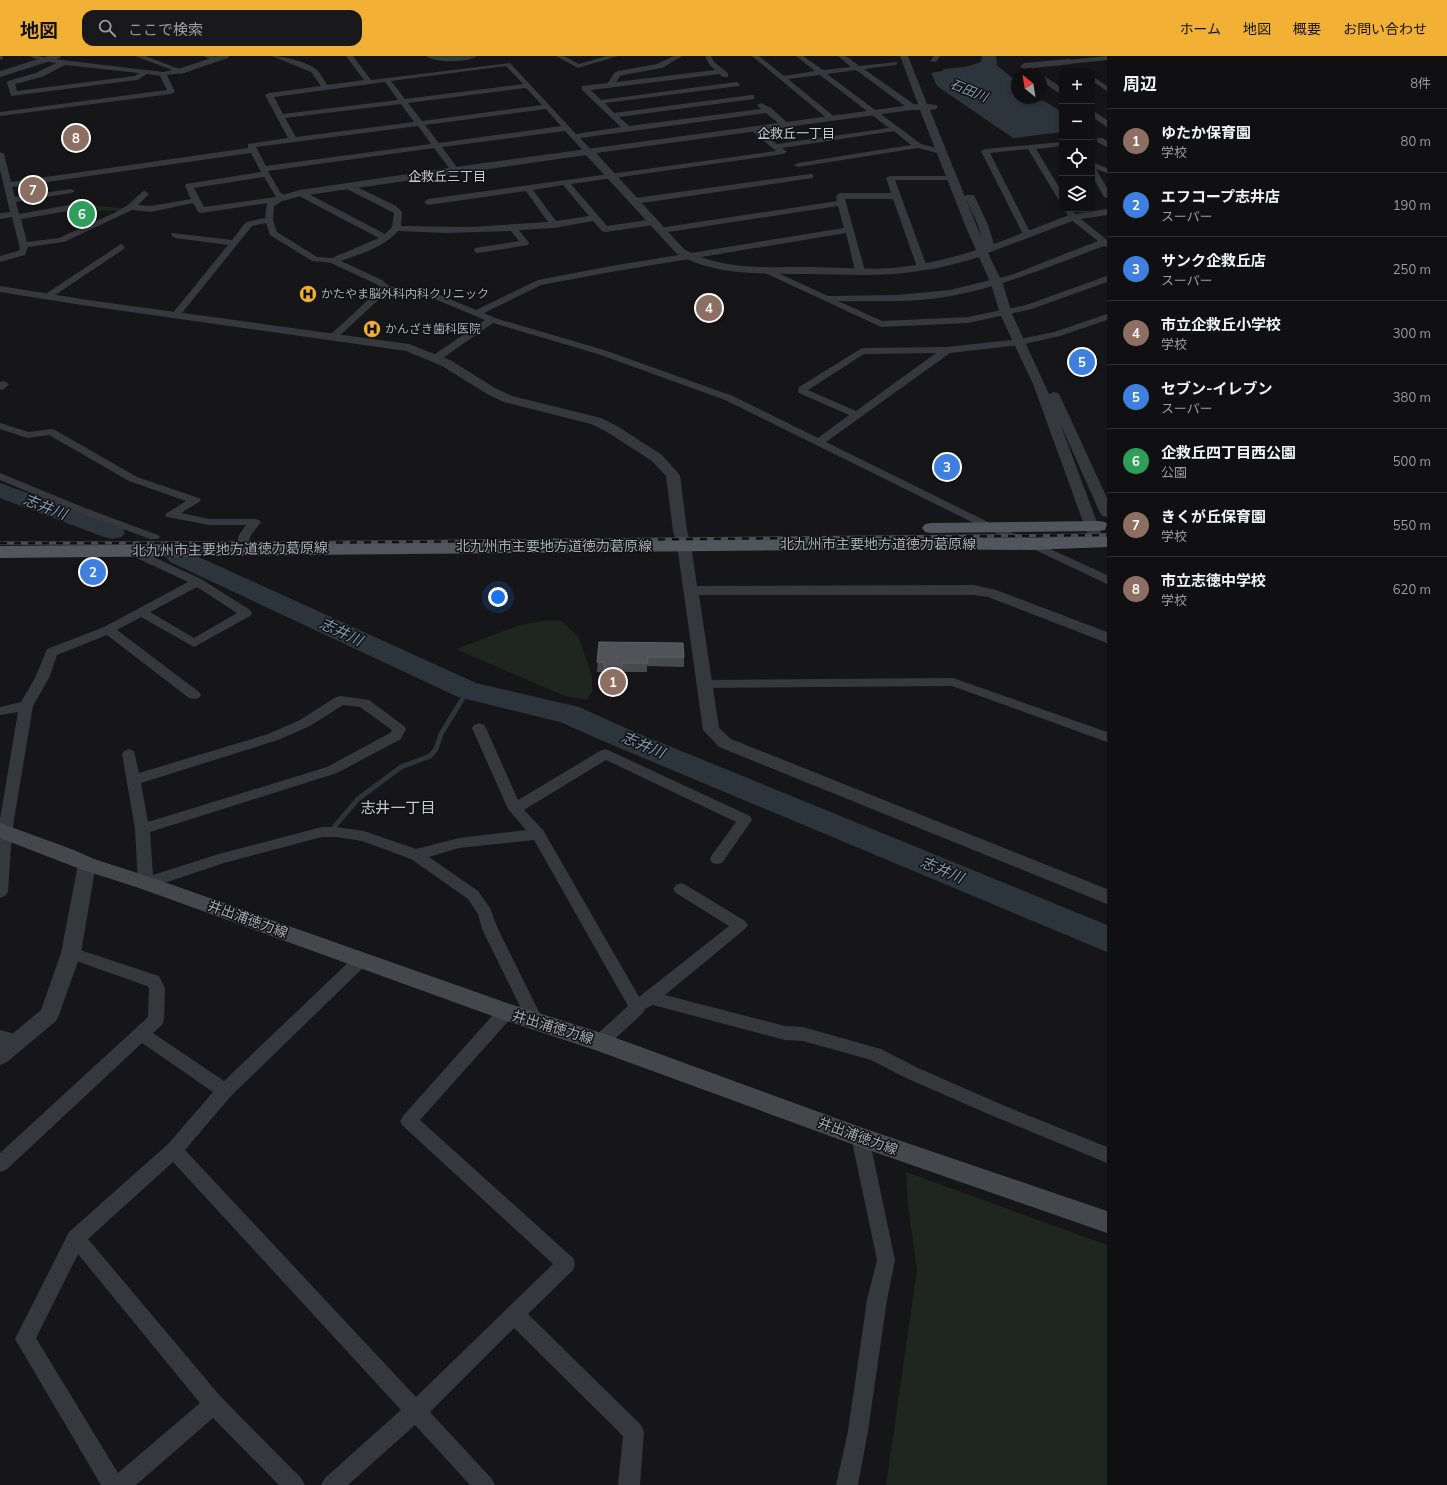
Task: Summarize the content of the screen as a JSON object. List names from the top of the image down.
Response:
{
  "streets": {
    "main road": ["北九州市主要地方道徳力葛原線", "井出浦徳力線"]
  },
  "districts": ["企救丘一丁目", "企救丘三丁目", "志井一丁目"],
  "water": ["石田川", "志井川"],
  "places": {
    "hospital": ["かたやま脳外科内科クリニック", "かんざき歯科医院"]
  },
  "north": "top left",
  "page": {
    "header": "地図",
    "search": "ここで検索",
    "nav": [
      "ホーム",
      "地図",
      "概要",
      "お問い合わせ"
    ],
    "heading": ["周辺", "8件"],
    "map_buttons": ["+", "−"],
    "list": [
      {
        "mark": "1",
        "name": "ゆたか保育園",
        "note": "学校",
        "value": "80 m"
      },
      {
        "mark": "2",
        "name": "エフコープ志井店",
        "note": "スーパー",
        "value": "190 m"
      },
      {
        "mark": "3",
        "name": "サンク企救丘店",
        "note": "スーパー",
        "value": "250 m"
      },
      {
        "mark": "4",
        "name": "市立企救丘小学校",
        "note": "学校",
        "value": "300 m"
      },
      {
        "mark": "5",
        "name": "セブン-イレブン",
        "note": "スーパー",
        "value": "380 m"
      },
      {
        "mark": "6",
        "name": "企救丘四丁目西公園",
        "note": "公園",
        "value": "500 m"
      },
      {
        "mark": "7",
        "name": "きくが丘保育園",
        "note": "学校",
        "value": "550 m"
      },
      {
        "mark": "8",
        "name": "市立志徳中学校",
        "note": "学校",
        "value": "620 m"
      }
    ],
    "pins": [
      "8",
      "7",
      "6",
      "4",
      "5",
      "3",
      "2",
      "1"
    ]
  }
}
